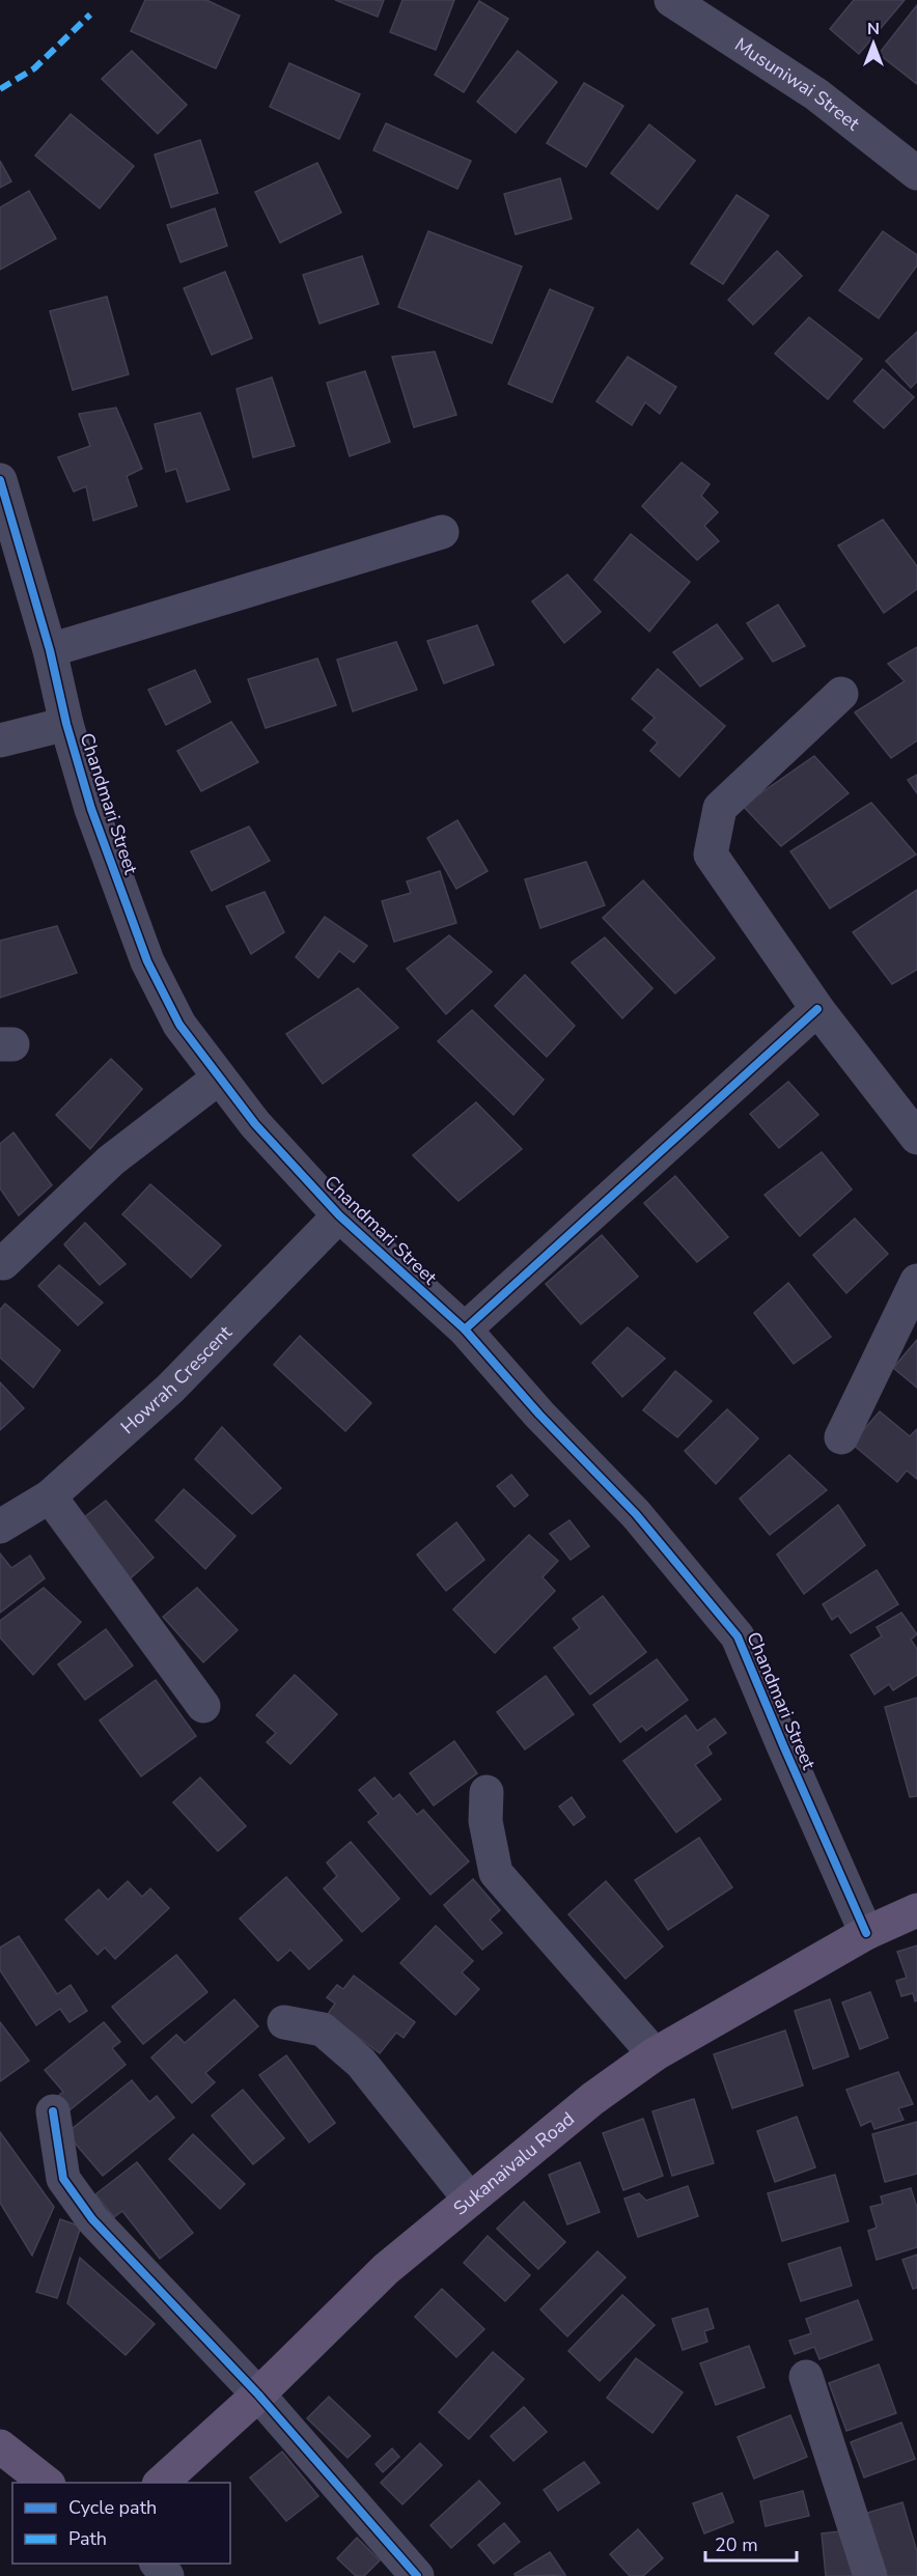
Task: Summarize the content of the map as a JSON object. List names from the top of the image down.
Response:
{
  "streets": {
    "main road": ["Sukanaivalu Road"],
    "street": ["Musuniwai Street", "Chandmari Street", "Howrah Crescent"]
  },
  "crossings": [
    ["Chandmari Street", "Howrah Crescent"],
    ["Chandmari Street", "Sukanaivalu Road"]
  ],
  "legend": ["Cycle path", "Path"],
  "scale_bar": "20 m",
  "north": "top"
}
